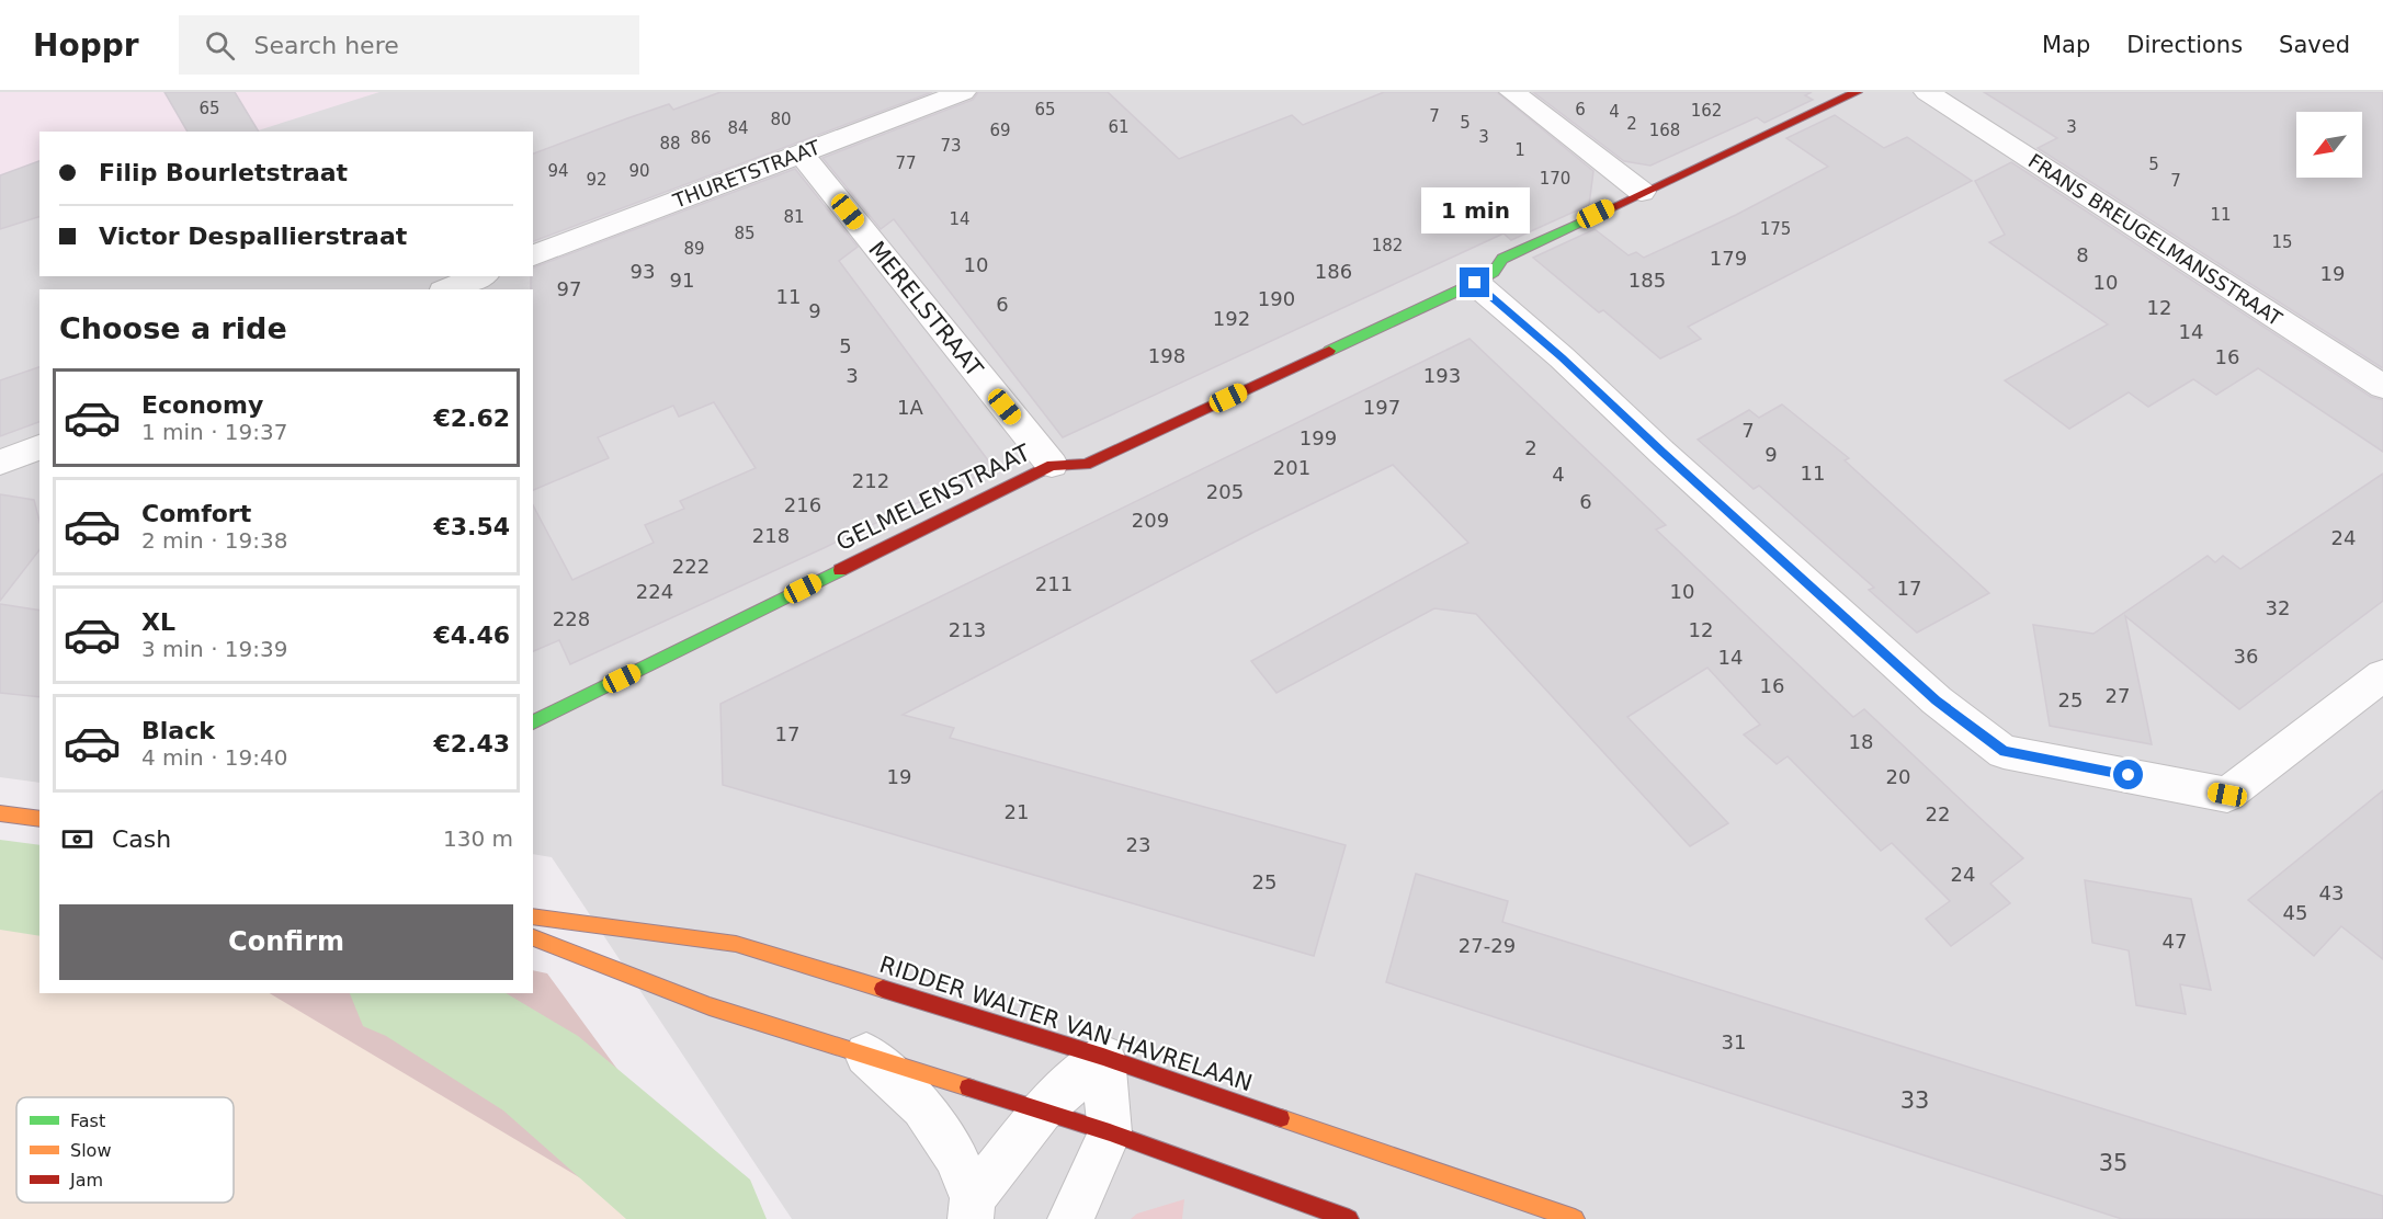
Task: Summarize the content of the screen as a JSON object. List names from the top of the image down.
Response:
{
  "streets": {
    "street": [
      "THURETSTRAAT",
      "FRANS BREUGELMANSSTRAAT",
      "MERELSTRAAT",
      "GELMELENSTRAAT",
      "RIDDER WALTER VAN HAVRELAAN"
    ]
  },
  "crossings": [
    ["THURETSTRAAT", "MERELSTRAAT"],
    ["MERELSTRAAT", "GELMELENSTRAAT"]
  ],
  "house_numbers": [
    "65",
    "65",
    "6",
    "162",
    "4",
    "7",
    "80",
    "5",
    "2",
    "61",
    "3",
    "84",
    "69",
    "168",
    "3",
    "86",
    "88",
    "73",
    "1",
    "77",
    "5",
    "94",
    "90",
    "170",
    "92",
    "7",
    "11",
    "81",
    "14",
    "175",
    "85",
    "15",
    "182",
    "89",
    "8",
    "179",
    "10",
    "93",
    "186",
    "19",
    "91",
    "185",
    "10",
    "97",
    "11",
    "190",
    "6",
    "12",
    "9",
    "192",
    "14",
    "5",
    "198",
    "16",
    "3",
    "193",
    "1A",
    "197",
    "7",
    "199",
    "2",
    "9",
    "201",
    "11",
    "4",
    "212",
    "205",
    "6",
    "216",
    "209",
    "218",
    "24",
    "222",
    "211",
    "17",
    "224",
    "10",
    "32",
    "228",
    "213",
    "12",
    "36",
    "14",
    "16",
    "27",
    "25",
    "17",
    "18",
    "19",
    "20",
    "21",
    "22",
    "23",
    "24",
    "25",
    "43",
    "45",
    "47",
    "27-29",
    "31",
    "33",
    "35"
  ],
  "legend": ["Fast", "Slow", "Jam"],
  "north": "bottom left",
  "page": {
    "header": "Hoppr",
    "search": "Search here",
    "nav": ["Map", "Directions", "Saved"],
    "banner": ["Filip Bourletstraat", "Victor Despallierstraat"],
    "bubble": "1 min",
    "heading": "Choose a ride",
    "list": [
      {
        "name": "Economy",
        "note": "1 min · 19:37",
        "value": "€2.62"
      },
      {
        "name": "Comfort",
        "note": "2 min · 19:38",
        "value": "€3.54"
      },
      {
        "name": "XL",
        "note": "3 min · 19:39",
        "value": "€4.46"
      },
      {
        "name": "Black",
        "note": "4 min · 19:40",
        "value": "€2.43"
      }
    ],
    "pay": ["Cash", "130 m"],
    "buttons": "Confirm"
  }
}
